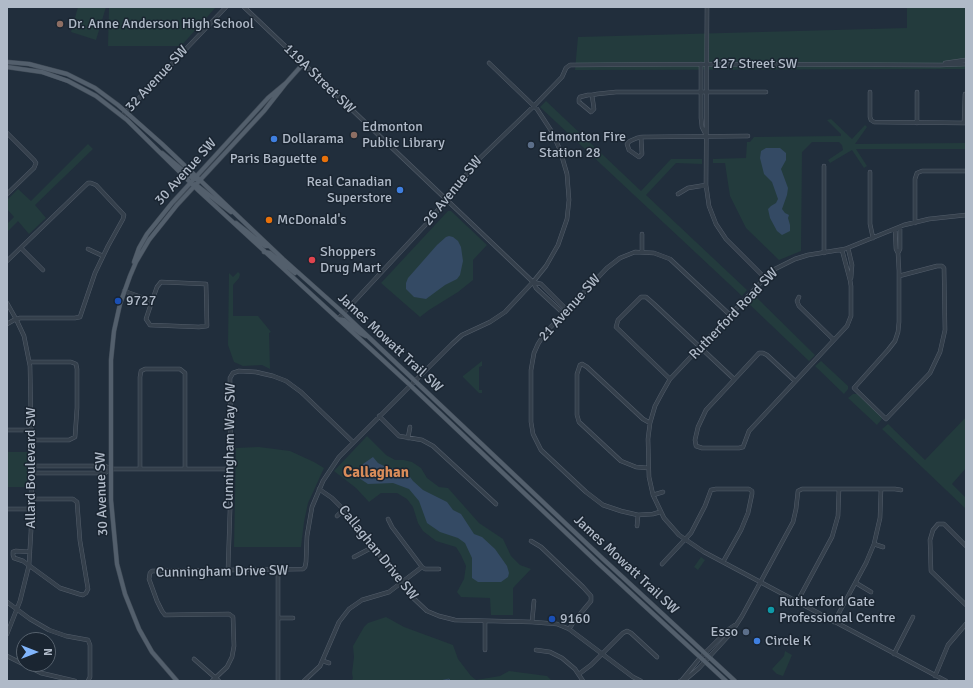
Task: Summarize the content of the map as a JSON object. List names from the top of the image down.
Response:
{
  "streets": {
    "main road": ["30 Avenue SW", "James Mowatt Trail SW"],
    "street": [
      "127 Street SW",
      "32 Avenue SW",
      "119A Street SW",
      "26 Avenue SW",
      "21 Avenue SW",
      "Rutherford Road SW",
      "Cunningham Way SW",
      "Allard Boulevard SW",
      "Callaghan Drive SW",
      "Cunningham Drive SW"
    ]
  },
  "crossings": [
    ["127 Street SW", "26 Avenue SW"],
    ["32 Avenue SW", "James Mowatt Trail SW"],
    ["119A Street SW", "30 Avenue SW"],
    ["119A Street SW", "26 Avenue SW"],
    ["119A Street SW", "21 Avenue SW"],
    ["119A Street SW", "Cunningham Drive SW"],
    ["30 Avenue SW", "James Mowatt Trail SW"],
    ["26 Avenue SW", "James Mowatt Trail SW"],
    ["26 Avenue SW", "Cunningham Drive SW"],
    ["James Mowatt Trail SW", "Cunningham Drive SW"],
    ["Cunningham Way SW", "Cunningham Drive SW"],
    ["Callaghan Drive SW", "Cunningham Drive SW"]
  ],
  "districts": ["Callaghan"],
  "places": [
    "Dr. Anne Anderson High School",
    "Edmonton Public Library",
    "Dollarama",
    "Edmonton Fire Station 28",
    "Paris Baguette",
    "Real Canadian Superstore",
    "McDonald's",
    "Shoppers Drug Mart",
    "9727",
    "Rutherford Gate Professional Centre",
    "9160",
    "Esso",
    "Circle K"
  ],
  "north": "right"
}
